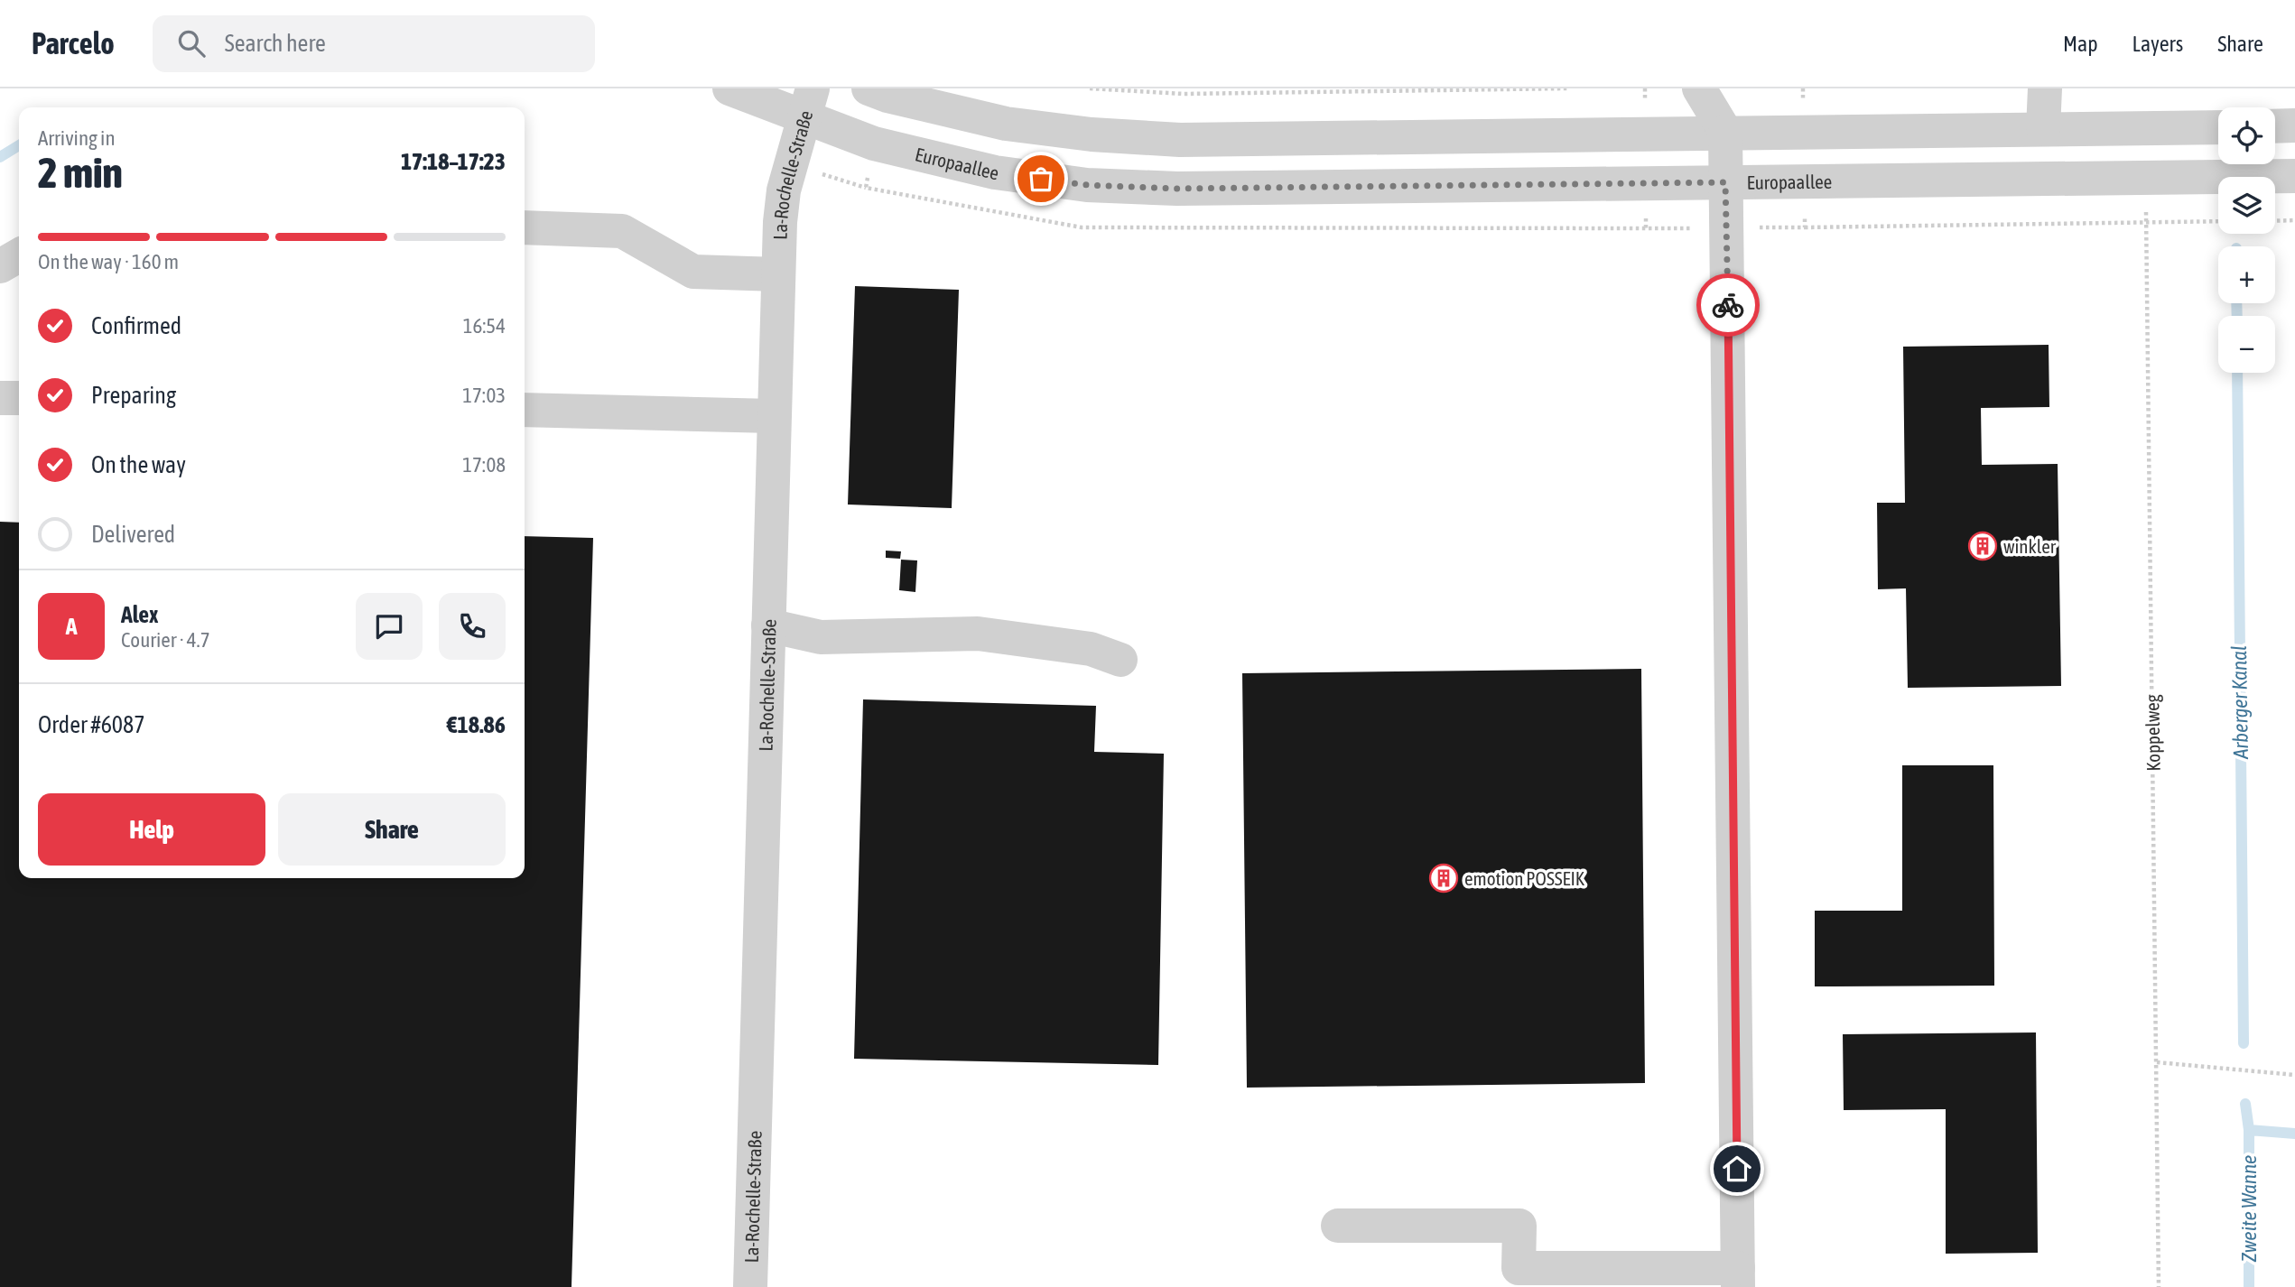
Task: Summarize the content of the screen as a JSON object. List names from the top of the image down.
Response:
{
  "streets": {
    "street": ["Europaallee", "La-Rochelle-Straße"],
    "path": ["Koppelweg"]
  },
  "crossings": [
    ["Europaallee", "La-Rochelle-Straße"],
    ["Europaallee", "Koppelweg"]
  ],
  "water": ["Arberger Kanal", "Zweite Wanne"],
  "places": {
    "building": ["winkler", "emotion POSSEIK"]
  },
  "page": {
    "header": "Parcelo",
    "search": "Search here",
    "nav": ["Map", "Layers", "Share"],
    "map_buttons": ["+", "−"],
    "heading": ["2 min", "Arriving in", "17:18–17:23"],
    "panel": [
      "Alex",
      "Courier · 4.7",
      "Order #6087",
      "€18.86"
    ],
    "bar": "On the way · 160 m",
    "list": [
      ["Confirmed", "16:54"],
      ["Preparing", "17:03"],
      ["On the way", "17:08"],
      "Delivered"
    ],
    "round": "A",
    "buttons": ["Help", "Share"]
  }
}
